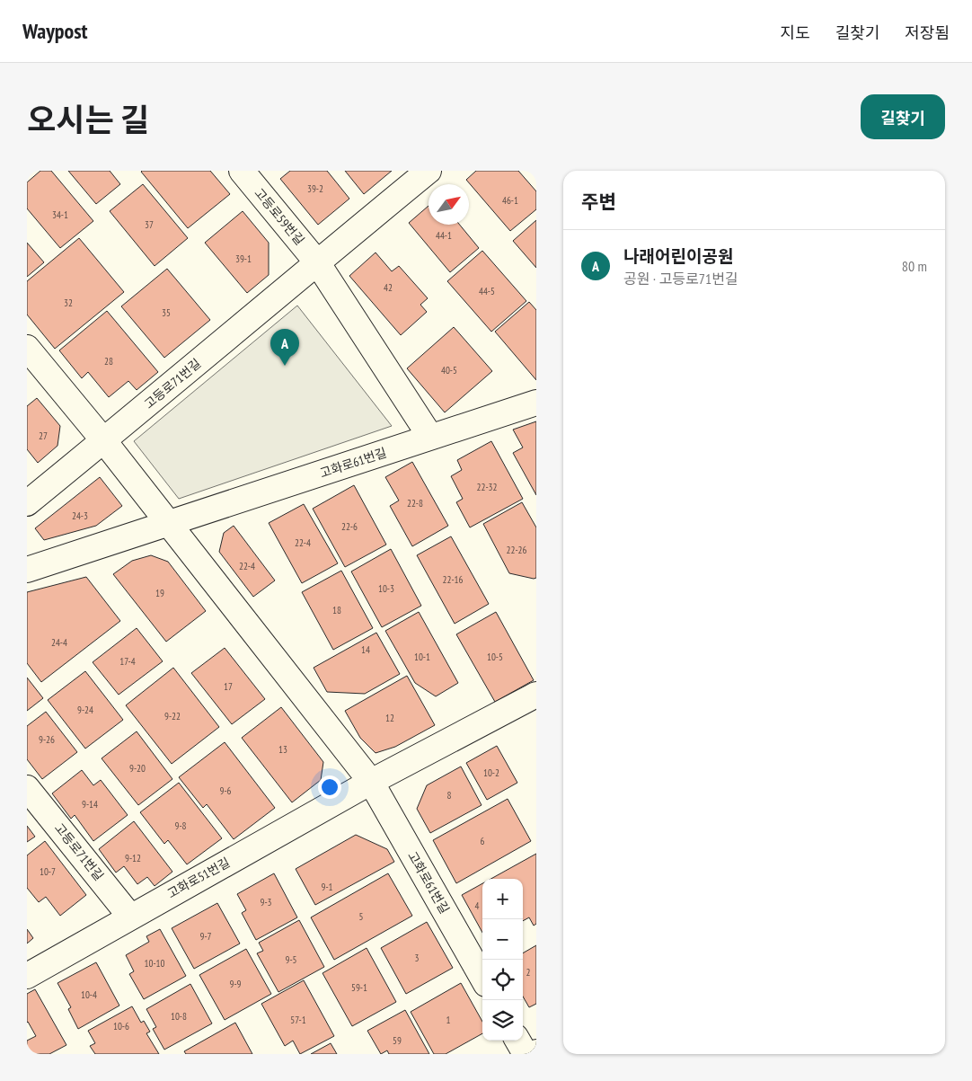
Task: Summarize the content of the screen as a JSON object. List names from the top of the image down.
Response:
{
  "streets": {
    "street": [
      "고등로59번길",
      "고등로71번길",
      "고화로61번길",
      "고화로51번길"
    ]
  },
  "crossings": [
    ["고등로59번길", "고등로71번길"],
    ["고등로71번길", "고화로61번길"],
    ["고등로71번길", "고화로51번길"],
    ["고화로61번길", "고화로51번길"]
  ],
  "house_numbers": [
    "39-2",
    "46-1",
    "34-1",
    "37",
    "44-1",
    "39-1",
    "42",
    "44-5",
    "32",
    "35",
    "28",
    "40-5",
    "27",
    "22-32",
    "22-8",
    "24-3",
    "22-6",
    "22-4",
    "22-26",
    "22-4",
    "22-16",
    "10-3",
    "19",
    "18",
    "24-4",
    "14",
    "10-1",
    "10-5",
    "17-4",
    "17",
    "9-24",
    "9-22",
    "12",
    "9-26",
    "13",
    "9-20",
    "10-2",
    "9-6",
    "8",
    "9-14",
    "9-8",
    "6",
    "9-12",
    "10-7",
    "9-1",
    "9-3",
    "4",
    "5",
    "9-7",
    "3",
    "9-5",
    "10-10",
    "2",
    "9-9",
    "59-1",
    "10-4",
    "10-8",
    "57-1",
    "1",
    "10-6",
    "59"
  ],
  "north": "top right",
  "page": {
    "header": "Waypost",
    "nav": ["지도", "길찾기", "저장됨"],
    "title": "오시는 길",
    "buttons": "길찾기",
    "heading": "주변",
    "list": [
      {
        "mark": "A",
        "name": "나래어린이공원",
        "note": "공원 · 고등로71번길",
        "value": "80 m"
      }
    ],
    "pins": "A",
    "map_buttons": ["+", "−"]
  }
}
